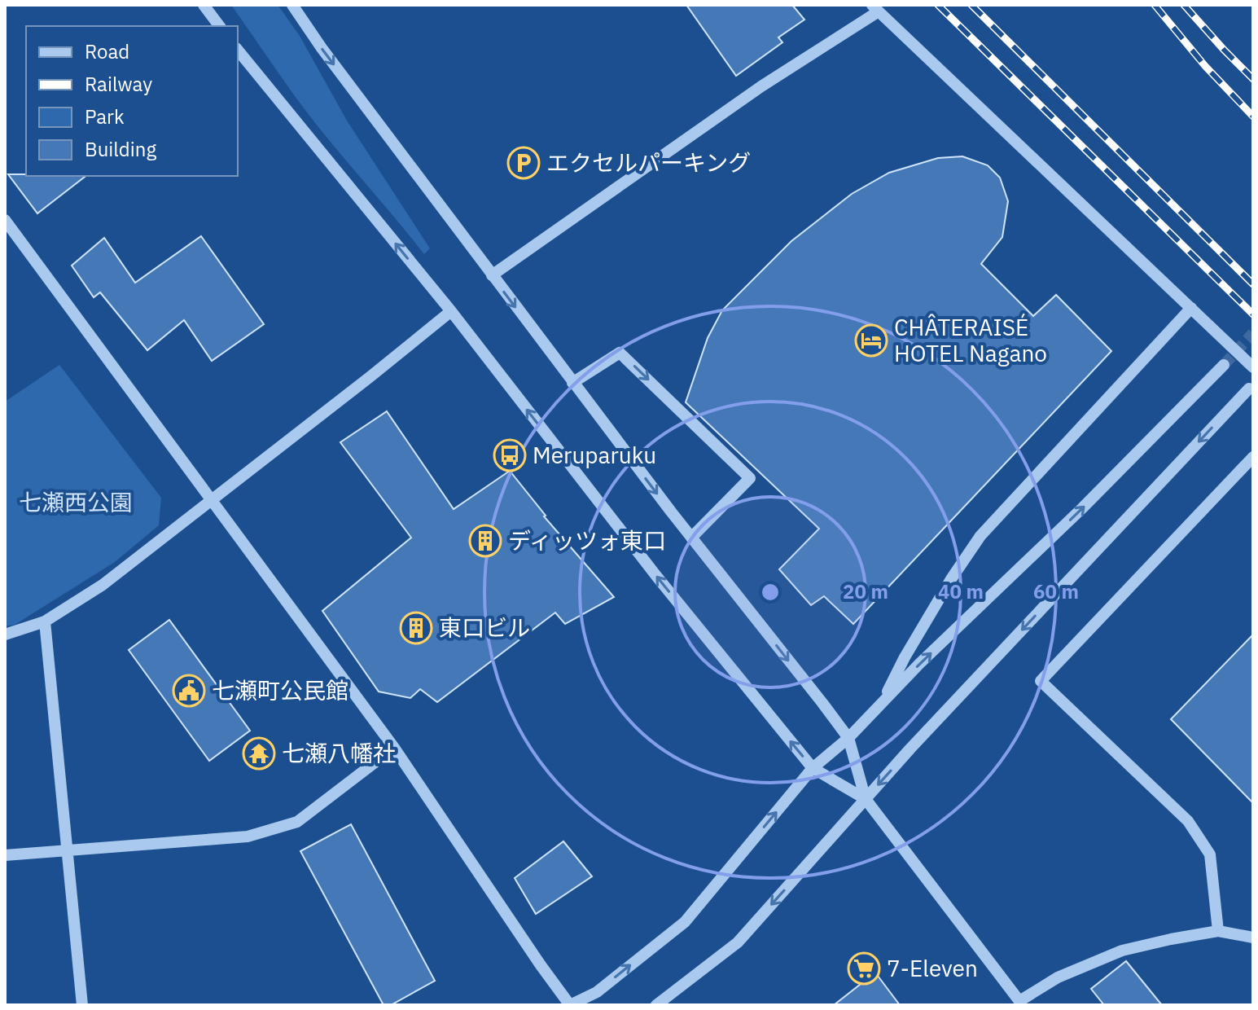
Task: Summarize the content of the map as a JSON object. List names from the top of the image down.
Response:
{
  "parks": ["七瀬西公園"],
  "places": {
    "parking": ["エクセルパーキング"],
    "hotel": ["CHÂTERAISÉ HOTEL Nagano"],
    "bus stop": ["Meruparuku"],
    "building": ["ディッツォ東口", "東口ビル"],
    "public building": ["七瀬町公民館"],
    "temple": ["七瀬八幡社"],
    "supermarket": ["7-Eleven"]
  },
  "legend": [
    "Road",
    "Railway",
    "Park",
    "Building"
  ],
  "rings": ["20 m", "40 m", "60 m"]
}
